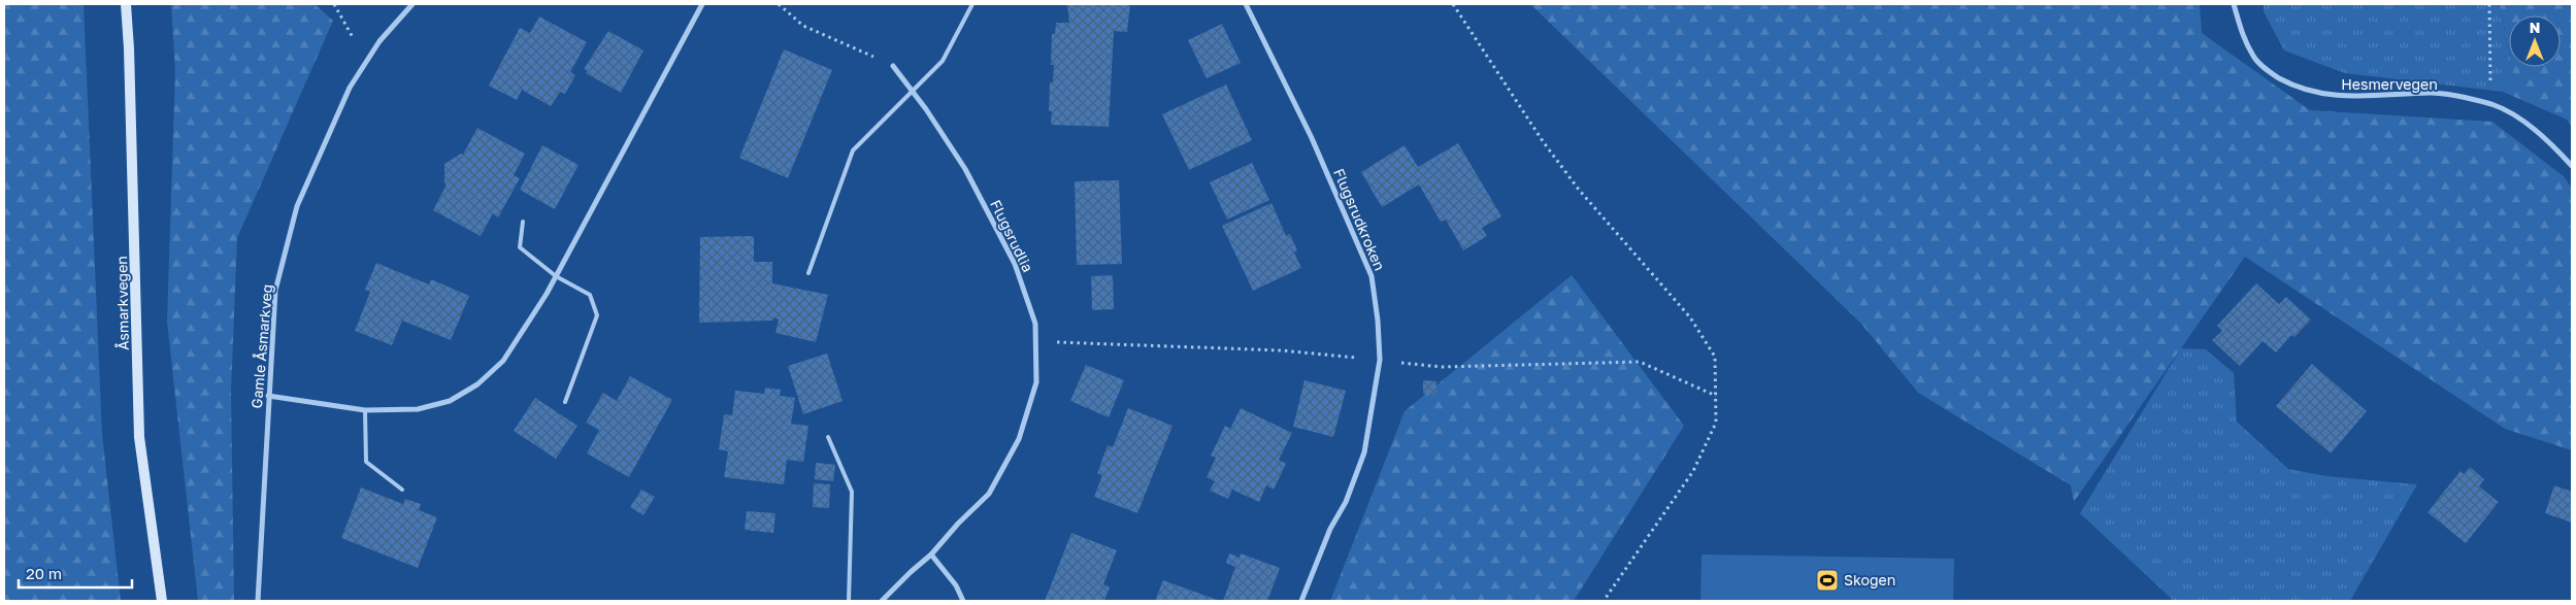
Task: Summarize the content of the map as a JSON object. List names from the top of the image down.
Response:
{
  "streets": {
    "main road": ["Åsmarkvegen"],
    "street": [
      "Hesmervegen",
      "Flugsrudkroken",
      "Flugsrudlia",
      "Gamle Åsmarkveg"
    ]
  },
  "places": {
    "sports": ["Skogen"]
  },
  "scale_bar": "20 m",
  "north": "top"
}
